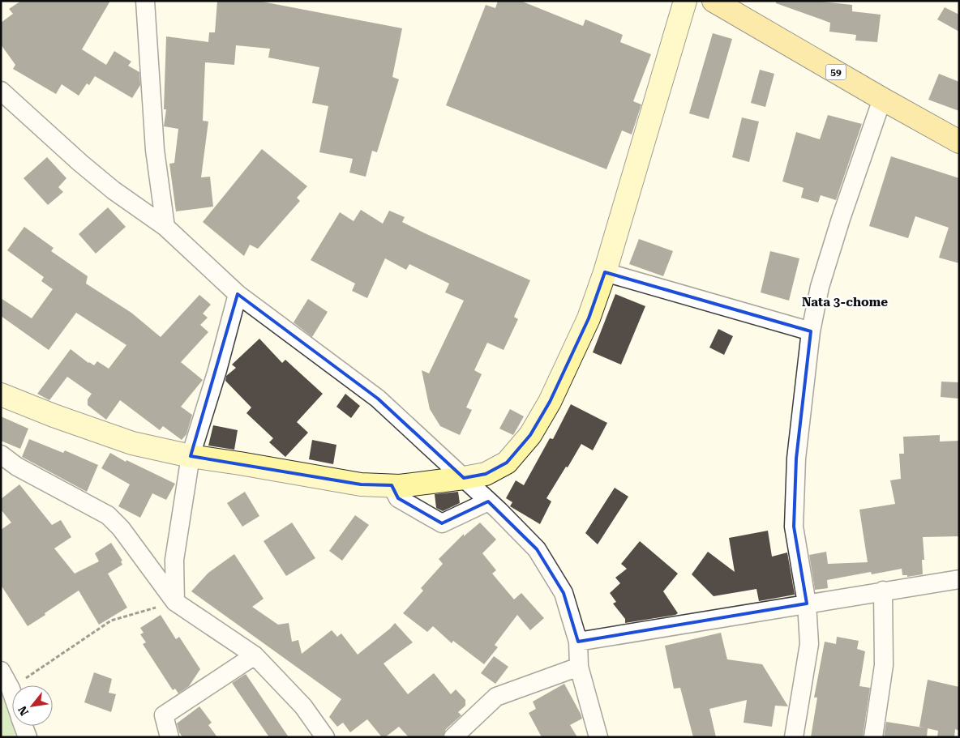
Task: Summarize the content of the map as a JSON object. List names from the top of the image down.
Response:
{
  "streets": {
    "main road": ["59"]
  },
  "districts": ["Nata 3-chome"],
  "north": "bottom left"
}
